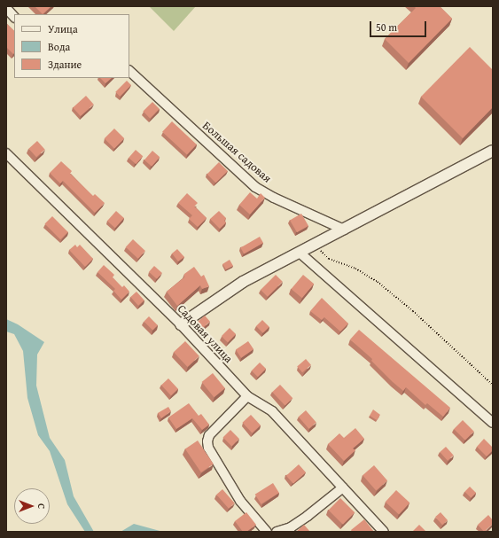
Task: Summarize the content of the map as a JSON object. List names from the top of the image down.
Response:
{
  "streets": {
    "street": ["Большая садовая", "Садовая улица"]
  },
  "legend": ["Улица", "Вода", "Здание"],
  "scale_bar": "50 m",
  "north": "right"
}
